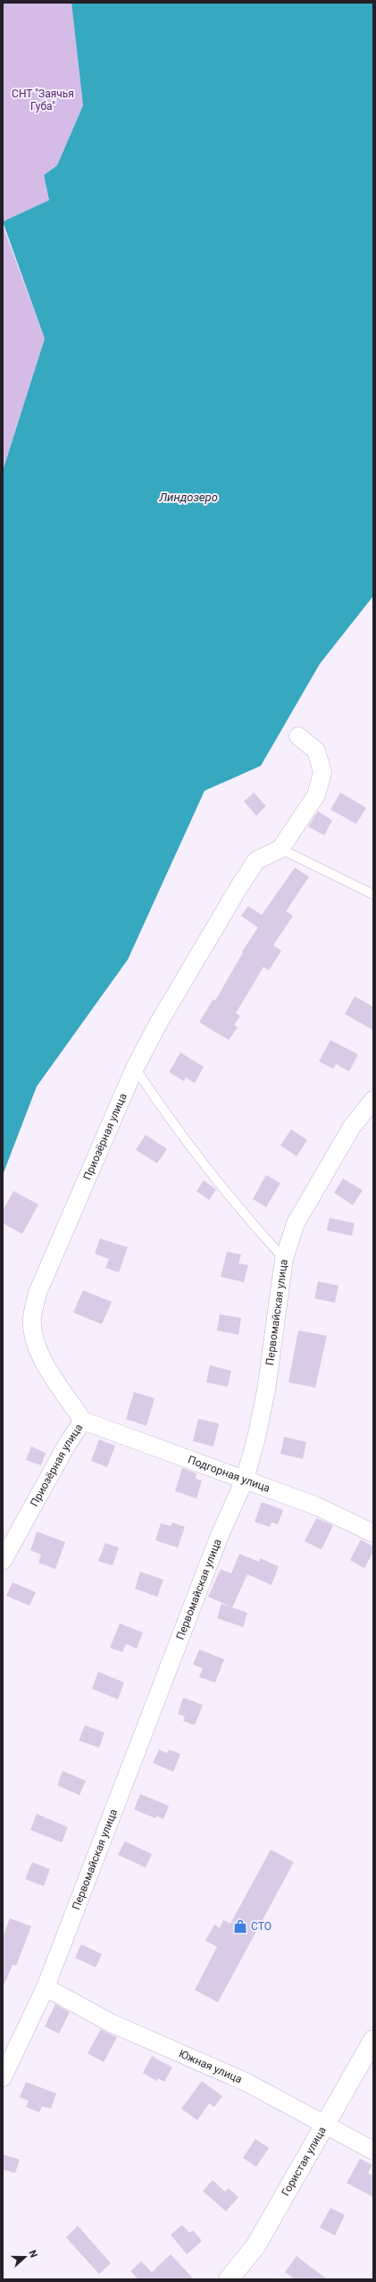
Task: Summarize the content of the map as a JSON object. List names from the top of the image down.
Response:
{
  "streets": {
    "street": [
      "Приозёрная улица",
      "Первомайская улица",
      "Подгорная улица",
      "Южная улица",
      "Гористая улица"
    ]
  },
  "crossings": [
    ["Приозёрная улица", "Подгорная улица"],
    ["Первомайская улица", "Подгорная улица"],
    ["Первомайская улица", "Южная улица"],
    ["Южная улица", "Гористая улица"]
  ],
  "water": ["Линдозеро"],
  "parks": ["СНТ \"Заячья Губа\""],
  "places": {
    "shop": ["СТО"]
  },
  "north": "right"
}
